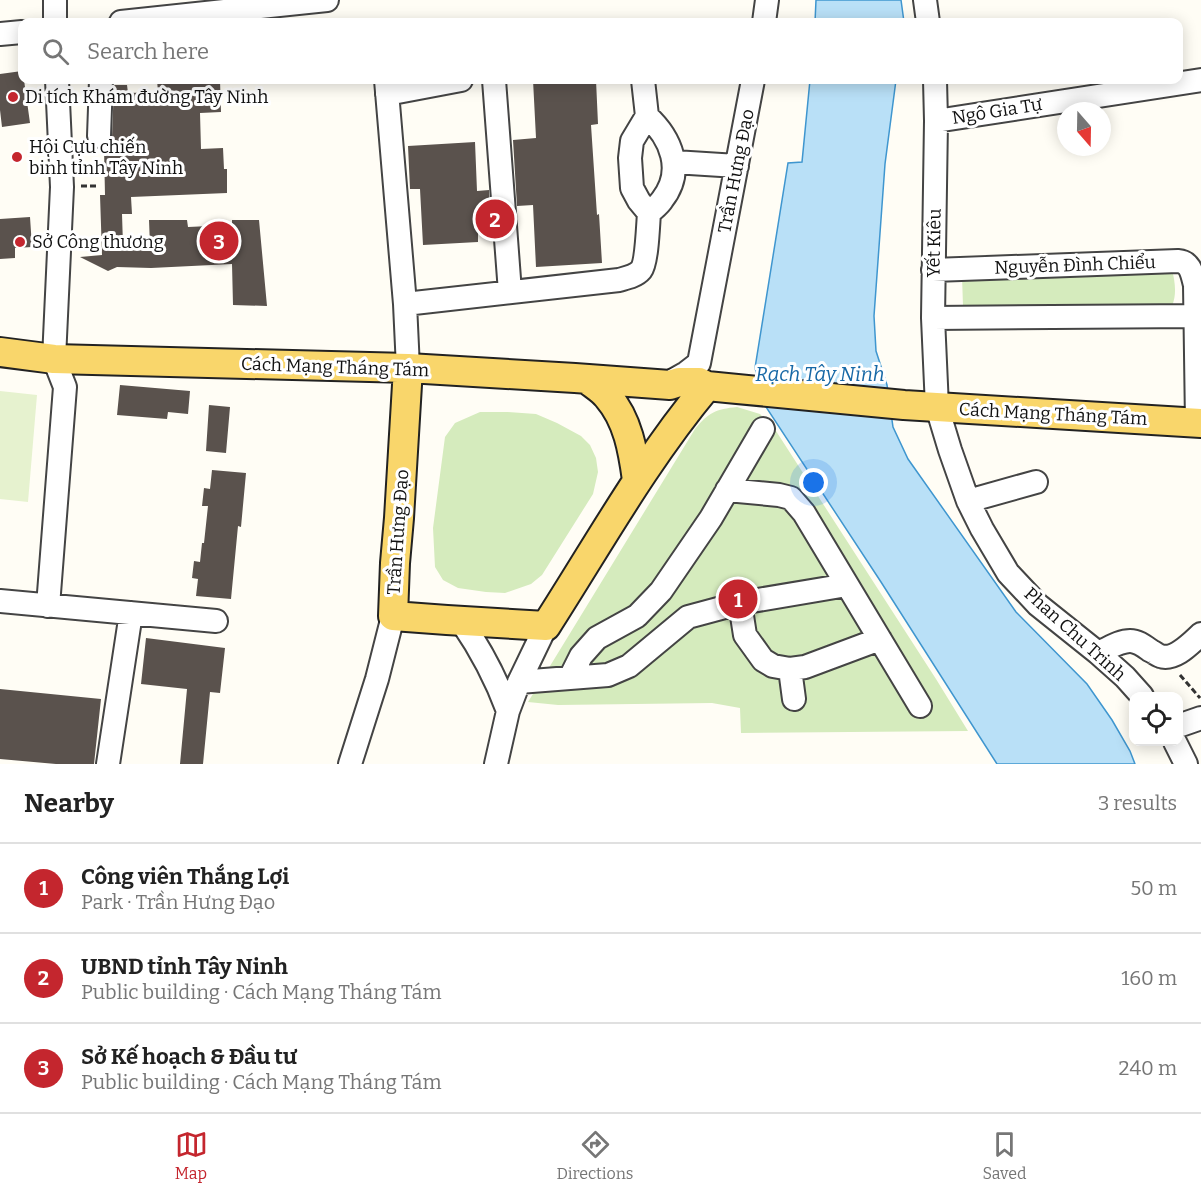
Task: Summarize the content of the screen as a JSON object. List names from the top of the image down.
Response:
{
  "streets": {
    "main road": ["Trần Hưng Đạo", "Cách Mạng Tháng Tám"],
    "street": [
      "Ngô Gia Tự",
      "Yết Kiêu",
      "Nguyễn Đình Chiểu",
      "Phan Chu Trinh"
    ]
  },
  "crossings": [
    ["Ngô Gia Tự", "Yết Kiêu"],
    ["Trần Hưng Đạo", "Cách Mạng Tháng Tám"],
    ["Yết Kiêu", "Nguyễn Đình Chiểu"],
    ["Yết Kiêu", "Cách Mạng Tháng Tám"],
    ["Yết Kiêu", "Phan Chu Trinh"],
    ["Cách Mạng Tháng Tám", "Phan Chu Trinh"]
  ],
  "water": ["Rạch Tây Ninh"],
  "places": ["Di tích Khám đường Tây Ninh", "Hội Cựu chiến binh tỉnh Tây Ninh", "Sở Công thương"],
  "north": "bottom",
  "page": {
    "search": "Search here",
    "pins": ["2", "3", "1"],
    "heading": ["Nearby", "3 results"],
    "list": [
      {
        "mark": "1",
        "name": "Công viên Thắng Lợi",
        "note": "Park · Trần Hưng Đạo",
        "value": "50 m"
      },
      {
        "mark": "2",
        "name": "UBND tỉnh Tây Ninh",
        "note": "Public building · Cách Mạng Tháng Tám",
        "value": "160 m"
      },
      {
        "mark": "3",
        "name": "Sở Kế hoạch & Đầu tư",
        "note": "Public building · Cách Mạng Tháng Tám",
        "value": "240 m"
      }
    ],
    "nav": ["Map", "Directions", "Saved"]
  }
}
